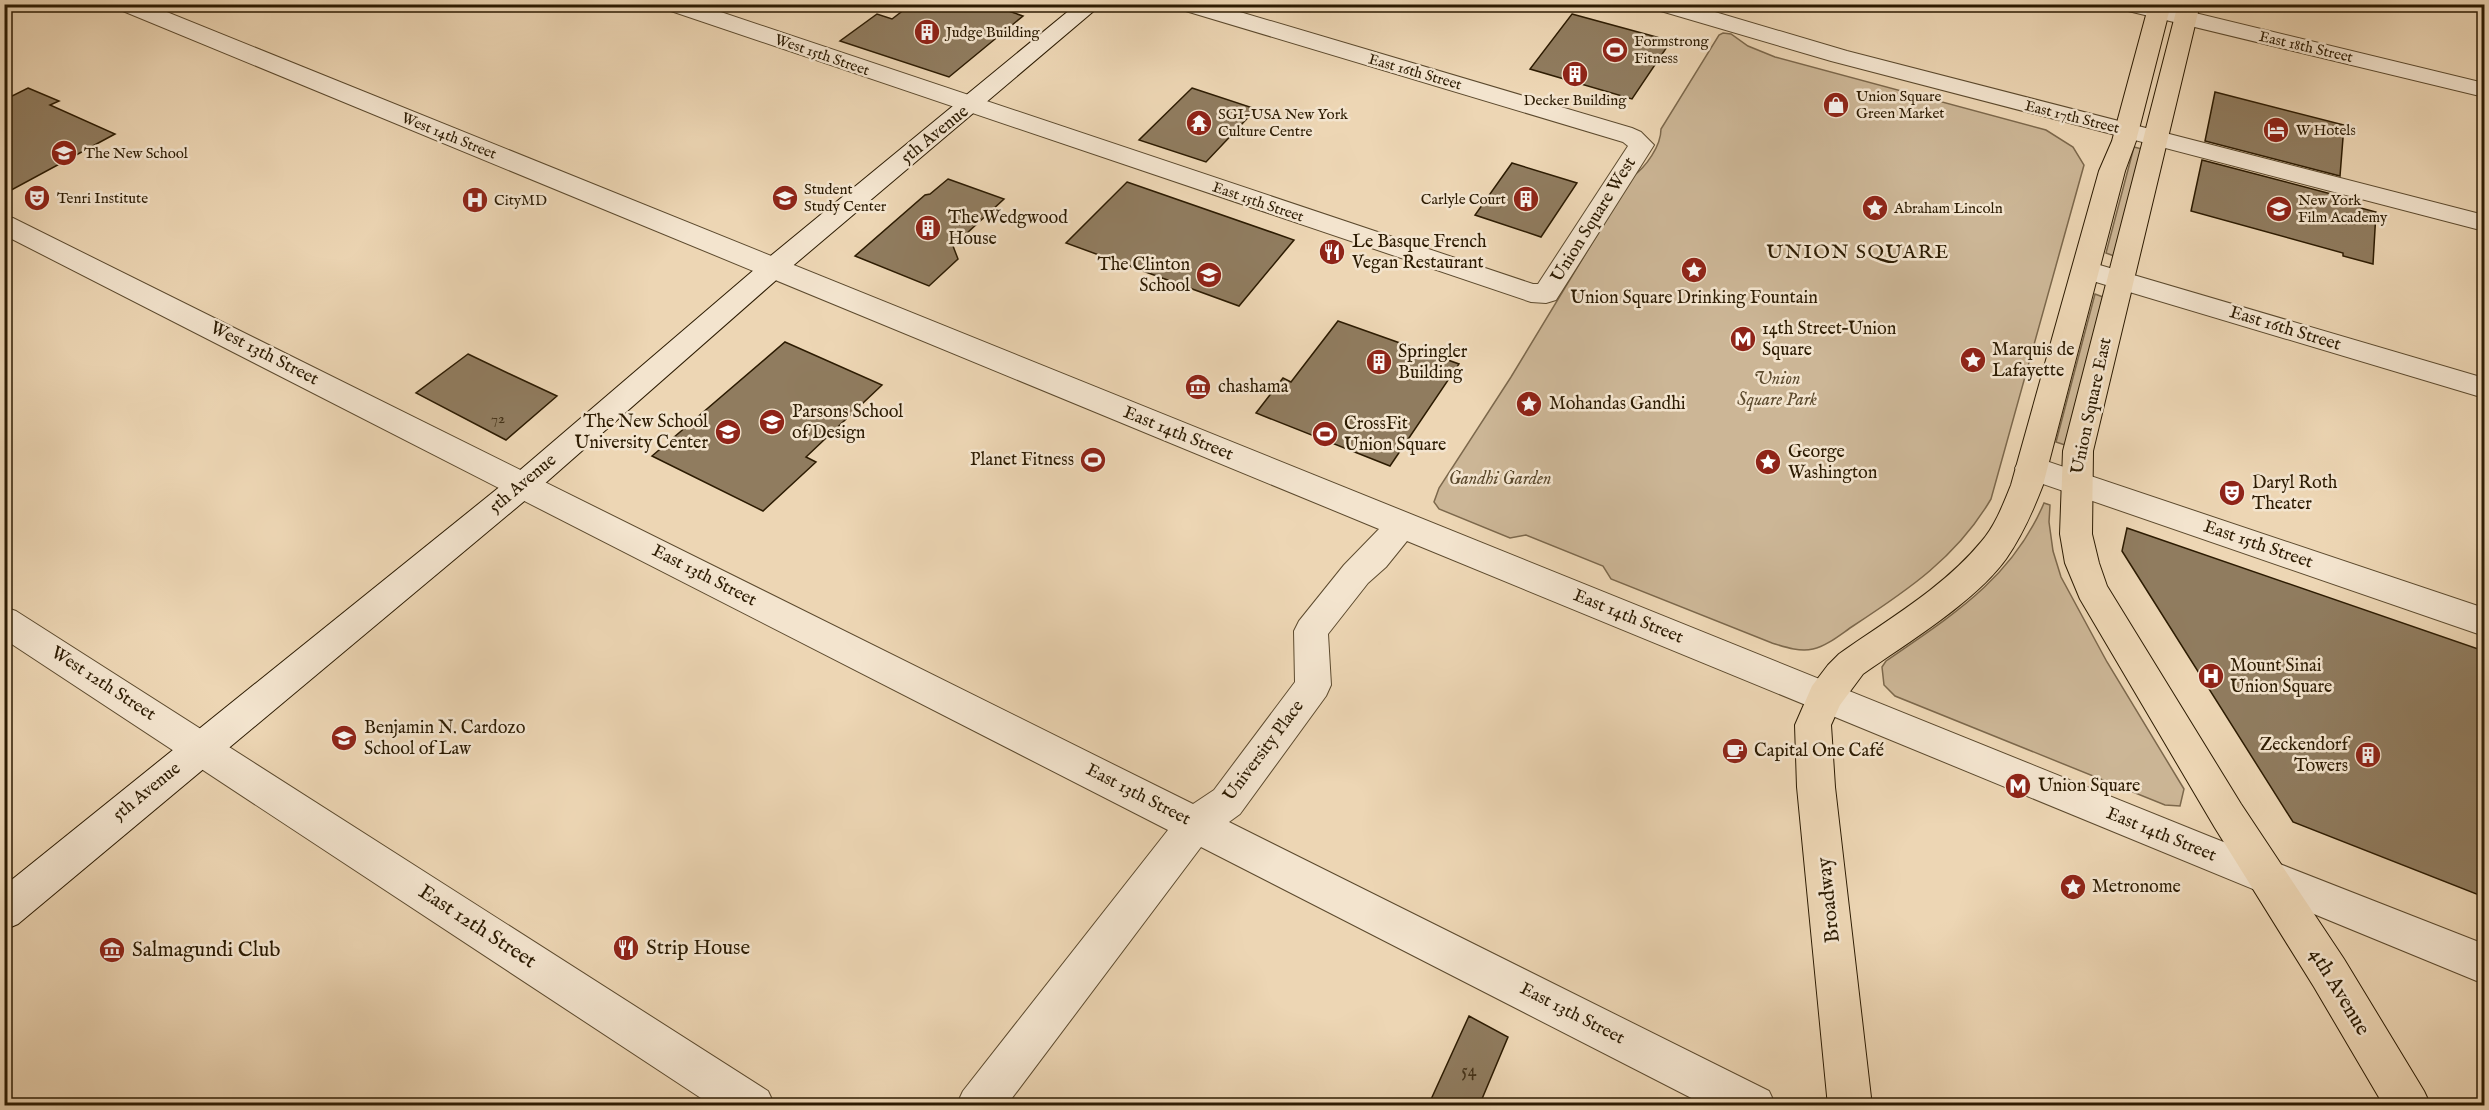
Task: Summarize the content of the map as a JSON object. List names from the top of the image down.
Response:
{
  "streets": {
    "main road": ["Union Square East", "Broadway", "4th Avenue"],
    "street": [
      "East 18th Street",
      "West 15th Street",
      "East 16th Street",
      "East 17th Street",
      "5th Avenue",
      "West 14th Street",
      "East 15th Street",
      "Union Square West",
      "West 13th Street",
      "East 14th Street",
      "East 13th Street",
      "West 12th Street",
      "University Place",
      "East 12th Street"
    ]
  },
  "crossings": [
    ["East 18th Street", "Union Square East"],
    ["West 15th Street", "5th Avenue"],
    ["West 15th Street", "East 15th Street"],
    ["East 16th Street", "Union Square West"],
    ["East 16th Street", "Union Square East"],
    ["East 17th Street", "Union Square East"],
    ["5th Avenue", "West 14th Street"],
    ["5th Avenue", "East 15th Street"],
    ["5th Avenue", "West 13th Street"],
    ["5th Avenue", "East 14th Street"],
    ["5th Avenue", "East 13th Street"],
    ["5th Avenue", "West 12th Street"],
    ["5th Avenue", "East 12th Street"],
    ["West 14th Street", "East 14th Street"],
    ["East 15th Street", "Union Square West"],
    ["East 15th Street", "Union Square East"],
    ["West 13th Street", "East 13th Street"],
    ["Union Square East", "East 14th Street"],
    ["Union Square East", "4th Avenue"],
    ["East 14th Street", "University Place"],
    ["East 14th Street", "Broadway"],
    ["East 14th Street", "4th Avenue"],
    ["East 13th Street", "University Place"],
    ["West 12th Street", "East 12th Street"]
  ],
  "districts": ["UNION SQUARE"],
  "parks": ["Union Square Park", "Gandhi Garden"],
  "places": {
    "building": [
      "Judge Building",
      "Decker Building",
      "Carlyle Court",
      "The Wedgwood House",
      "Springler Building",
      "Zeckendorf Towers"
    ],
    "sports": ["Formstrong Fitness", "CrossFit Union Square", "Planet Fitness"],
    "shop": ["Union Square Green Market"],
    "temple": ["SGI-USA New York Culture Centre"],
    "hotel": ["W Hotels"],
    "school or university": [
      "The New School",
      "Student Study Center",
      "New York Film Academy",
      "The Clinton School",
      "Parsons School of Design",
      "The New School University Center",
      "Benjamin N. Cardozo School of Law"
    ],
    "theatre": ["Tenri Institute", "Daryl Roth Theater"],
    "hospital": ["CityMD", "Mount Sinai Union Square"],
    "place": [
      "Abraham Lincoln",
      "Union Square Drinking Fountain",
      "Marquis de Lafayette",
      "Mohandas Gandhi",
      "George Washington",
      "Metronome"
    ],
    "restaurant": ["Le Basque French Vegan Restaurant", "Strip House"],
    "metro station": ["14th Street–Union Square", "Union Square"],
    "museum": ["chashama", "Salmagundi Club"],
    "cafe": ["Capital One Café"]
  },
  "house_numbers": ["72", "54"]
}
